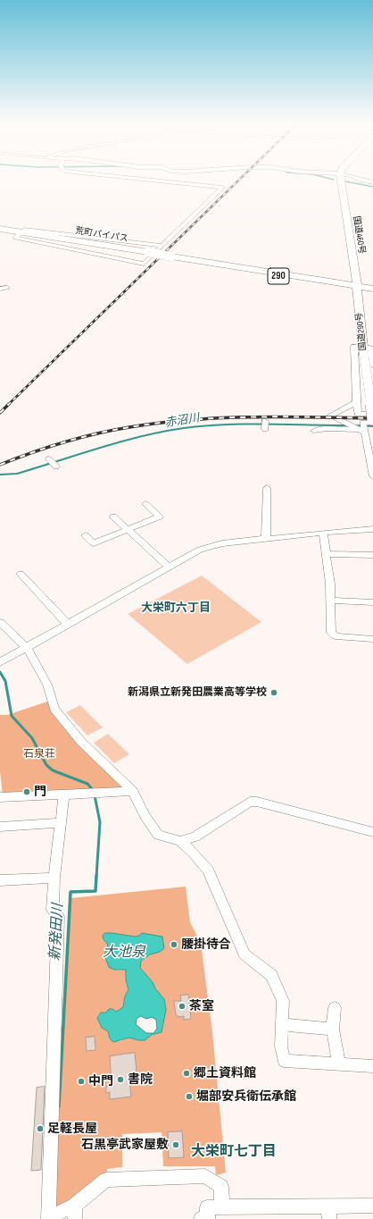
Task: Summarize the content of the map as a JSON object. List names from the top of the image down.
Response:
{
  "streets": {
    "highway": [
      "荒町バイパス",
      "国道460号",
      "290",
      "国道290号"
    ]
  },
  "crossings": [
    ["荒町バイパス", "国道460号"],
    ["荒町バイパス", "国道290号"],
    ["国道460号", "国道290号"]
  ],
  "districts": ["大栄町六丁目", "大栄町七丁目"],
  "water": ["赤沼川", "新発田川", "大池泉"],
  "parks": ["石泉荘"],
  "places": [
    "新潟県立新発田農業高等学校",
    "門",
    "腰掛待合",
    "茶室",
    "郷土資料館",
    "書院",
    "中門",
    "堀部安兵衛伝承館",
    "足軽長屋",
    "石黒亭武家屋敷"
  ]
}
